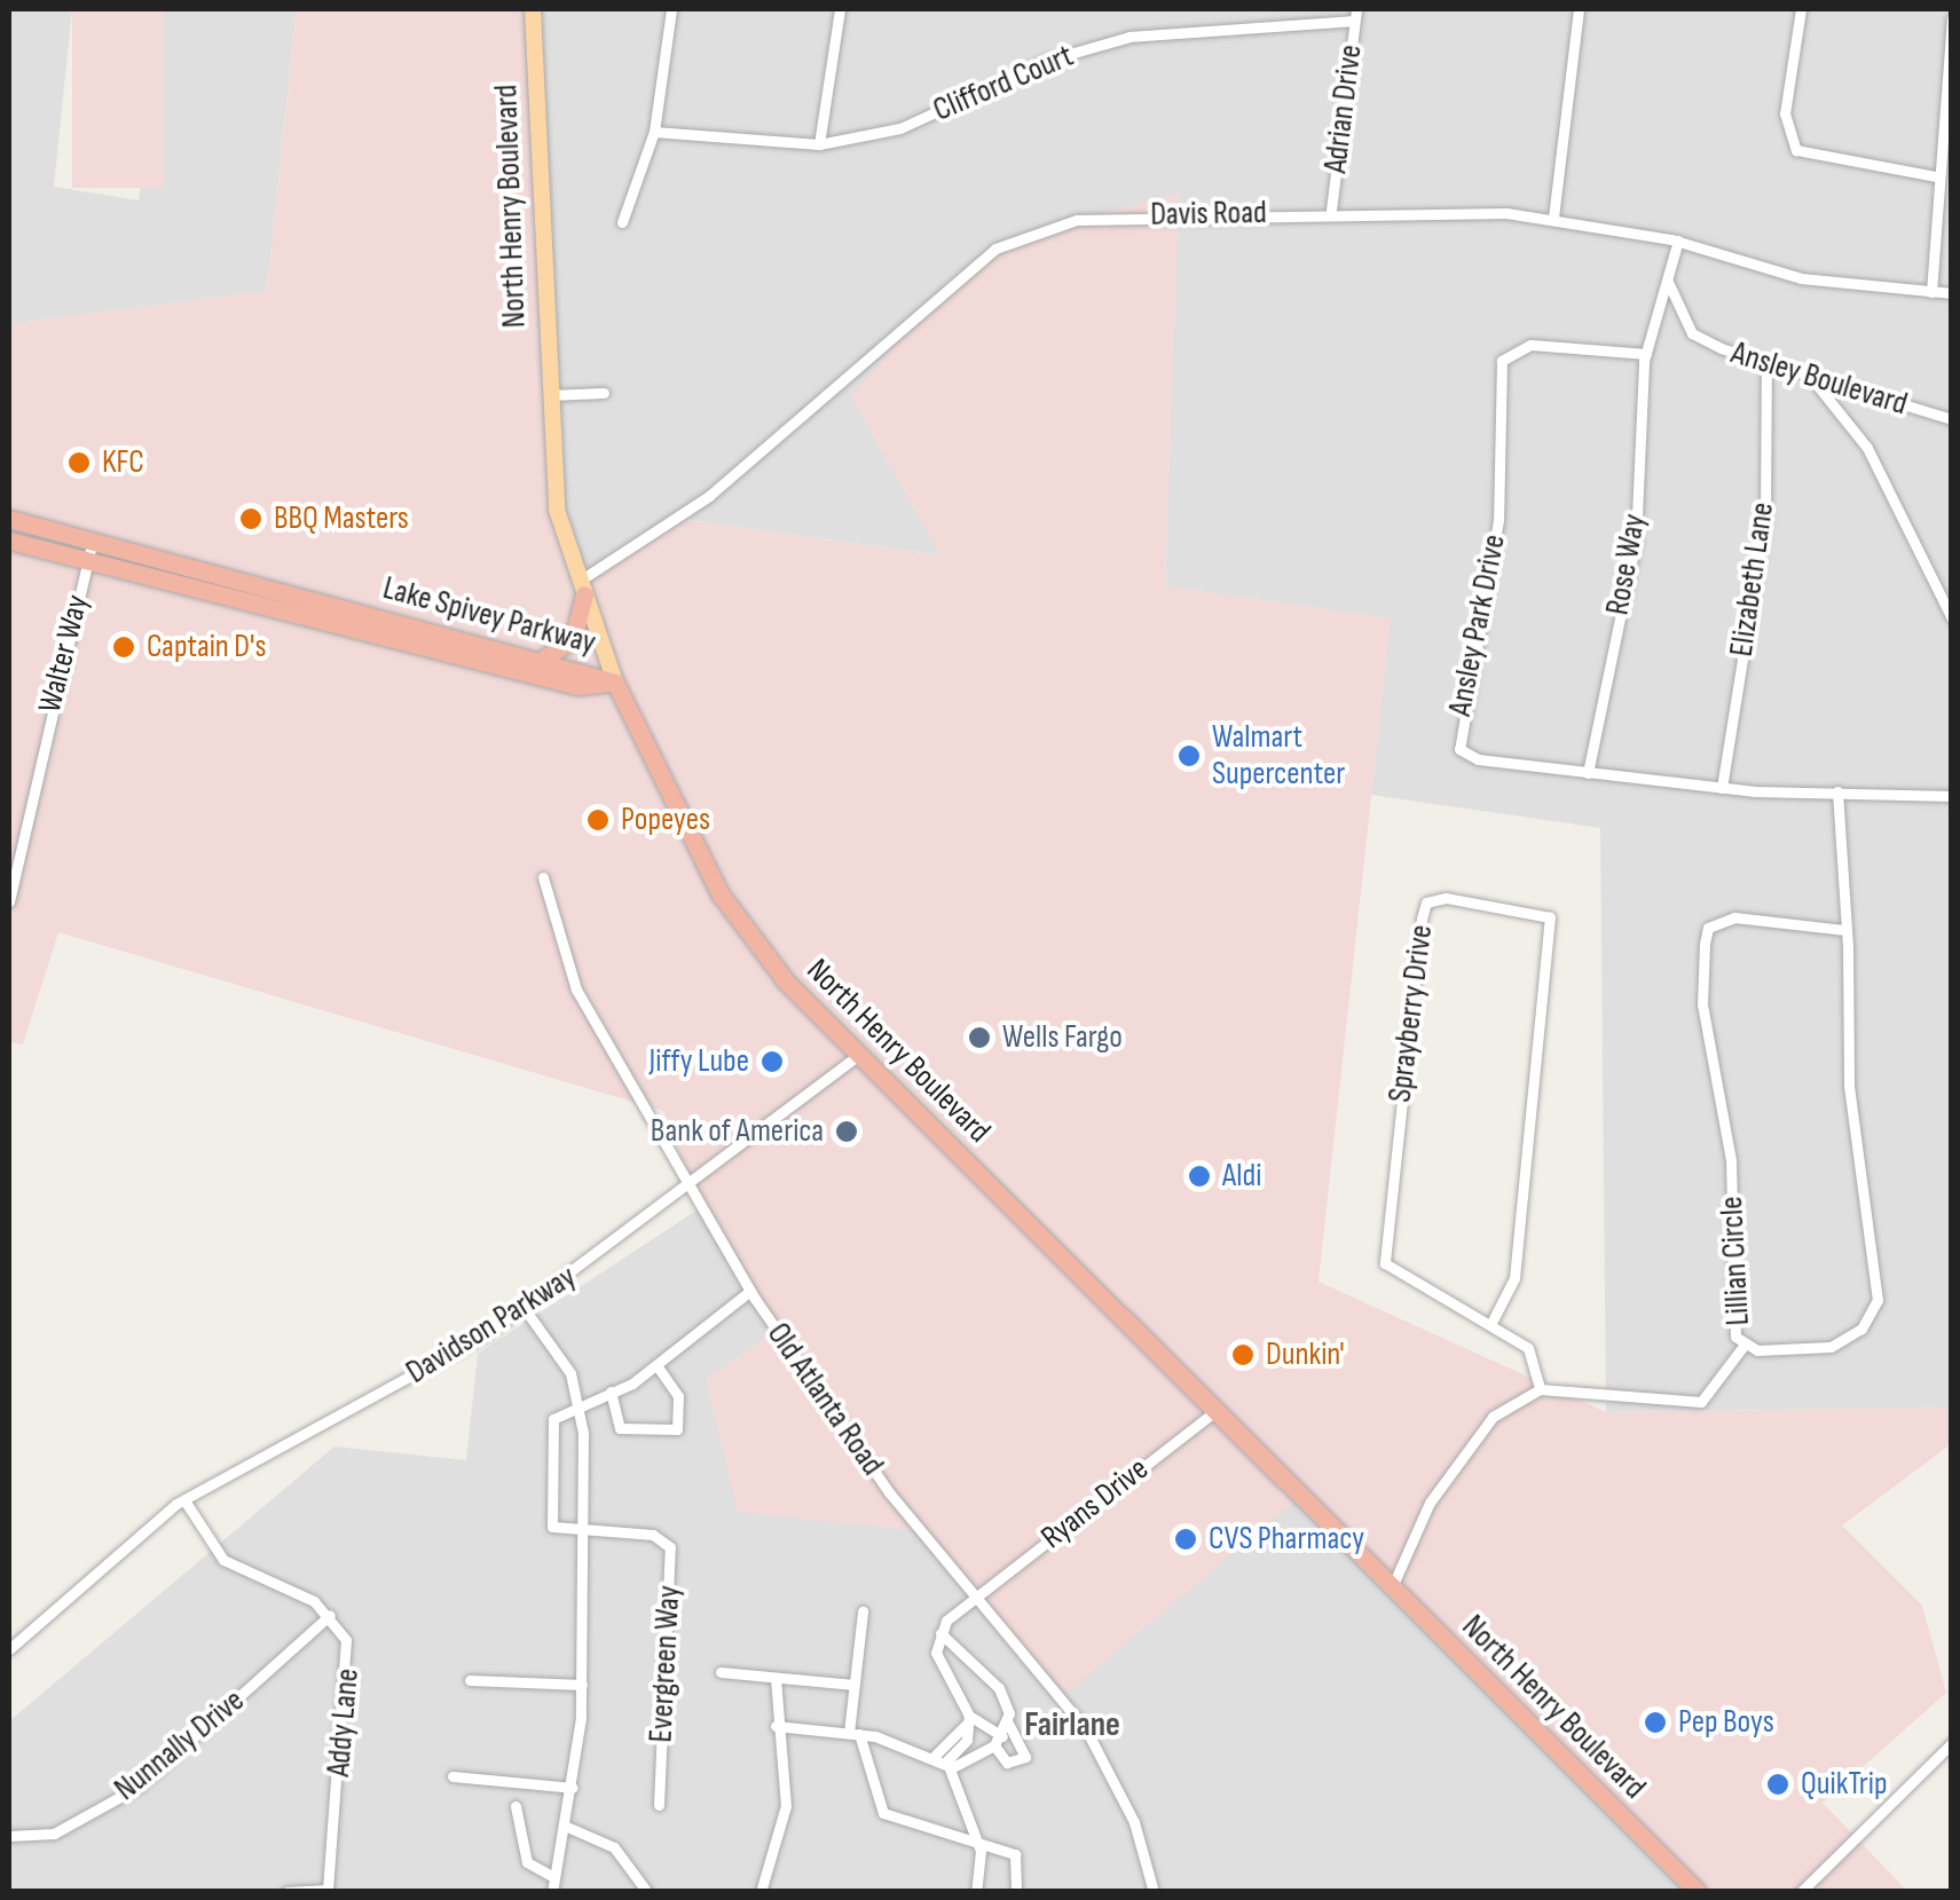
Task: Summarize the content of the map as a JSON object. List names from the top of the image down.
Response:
{
  "streets": {
    "highway": ["North Henry Boulevard", "Lake Spivey Parkway"],
    "street": [
      "Clifford Court",
      "Adrian Drive",
      "Davis Road",
      "Ansley Boulevard",
      "Rose Way",
      "Elizabeth Lane",
      "Ansley Park Drive",
      "Walter Way",
      "Sprayberry Drive",
      "Lillian Circle",
      "Davidson Parkway",
      "Old Atlanta Road",
      "Ryans Drive",
      "Evergreen Way",
      "Addy Lane",
      "Nunnally Drive"
    ]
  },
  "crossings": [
    ["Clifford Court", "Adrian Drive"],
    ["Adrian Drive", "Davis Road"],
    ["North Henry Boulevard", "Davis Road"],
    ["North Henry Boulevard", "Lake Spivey Parkway"],
    ["North Henry Boulevard", "Davidson Parkway"],
    ["North Henry Boulevard", "Ryans Drive"],
    ["Ansley Boulevard", "Elizabeth Lane"],
    ["Rose Way", "Ansley Park Drive"],
    ["Elizabeth Lane", "Ansley Park Drive"],
    ["Lake Spivey Parkway", "Walter Way"],
    ["Ansley Park Drive", "Lillian Circle"],
    ["Davidson Parkway", "Old Atlanta Road"],
    ["Old Atlanta Road", "Ryans Drive"],
    ["Addy Lane", "Nunnally Drive"]
  ],
  "districts": ["Fairlane"],
  "places": [
    "KFC",
    "BBQ Masters",
    "Captain D's",
    "Walmart Supercenter",
    "Popeyes",
    "Wells Fargo",
    "Jiffy Lube",
    "Bank of America",
    "Aldi",
    "Dunkin'",
    "CVS Pharmacy",
    "Pep Boys",
    "QuikTrip"
  ]
}
